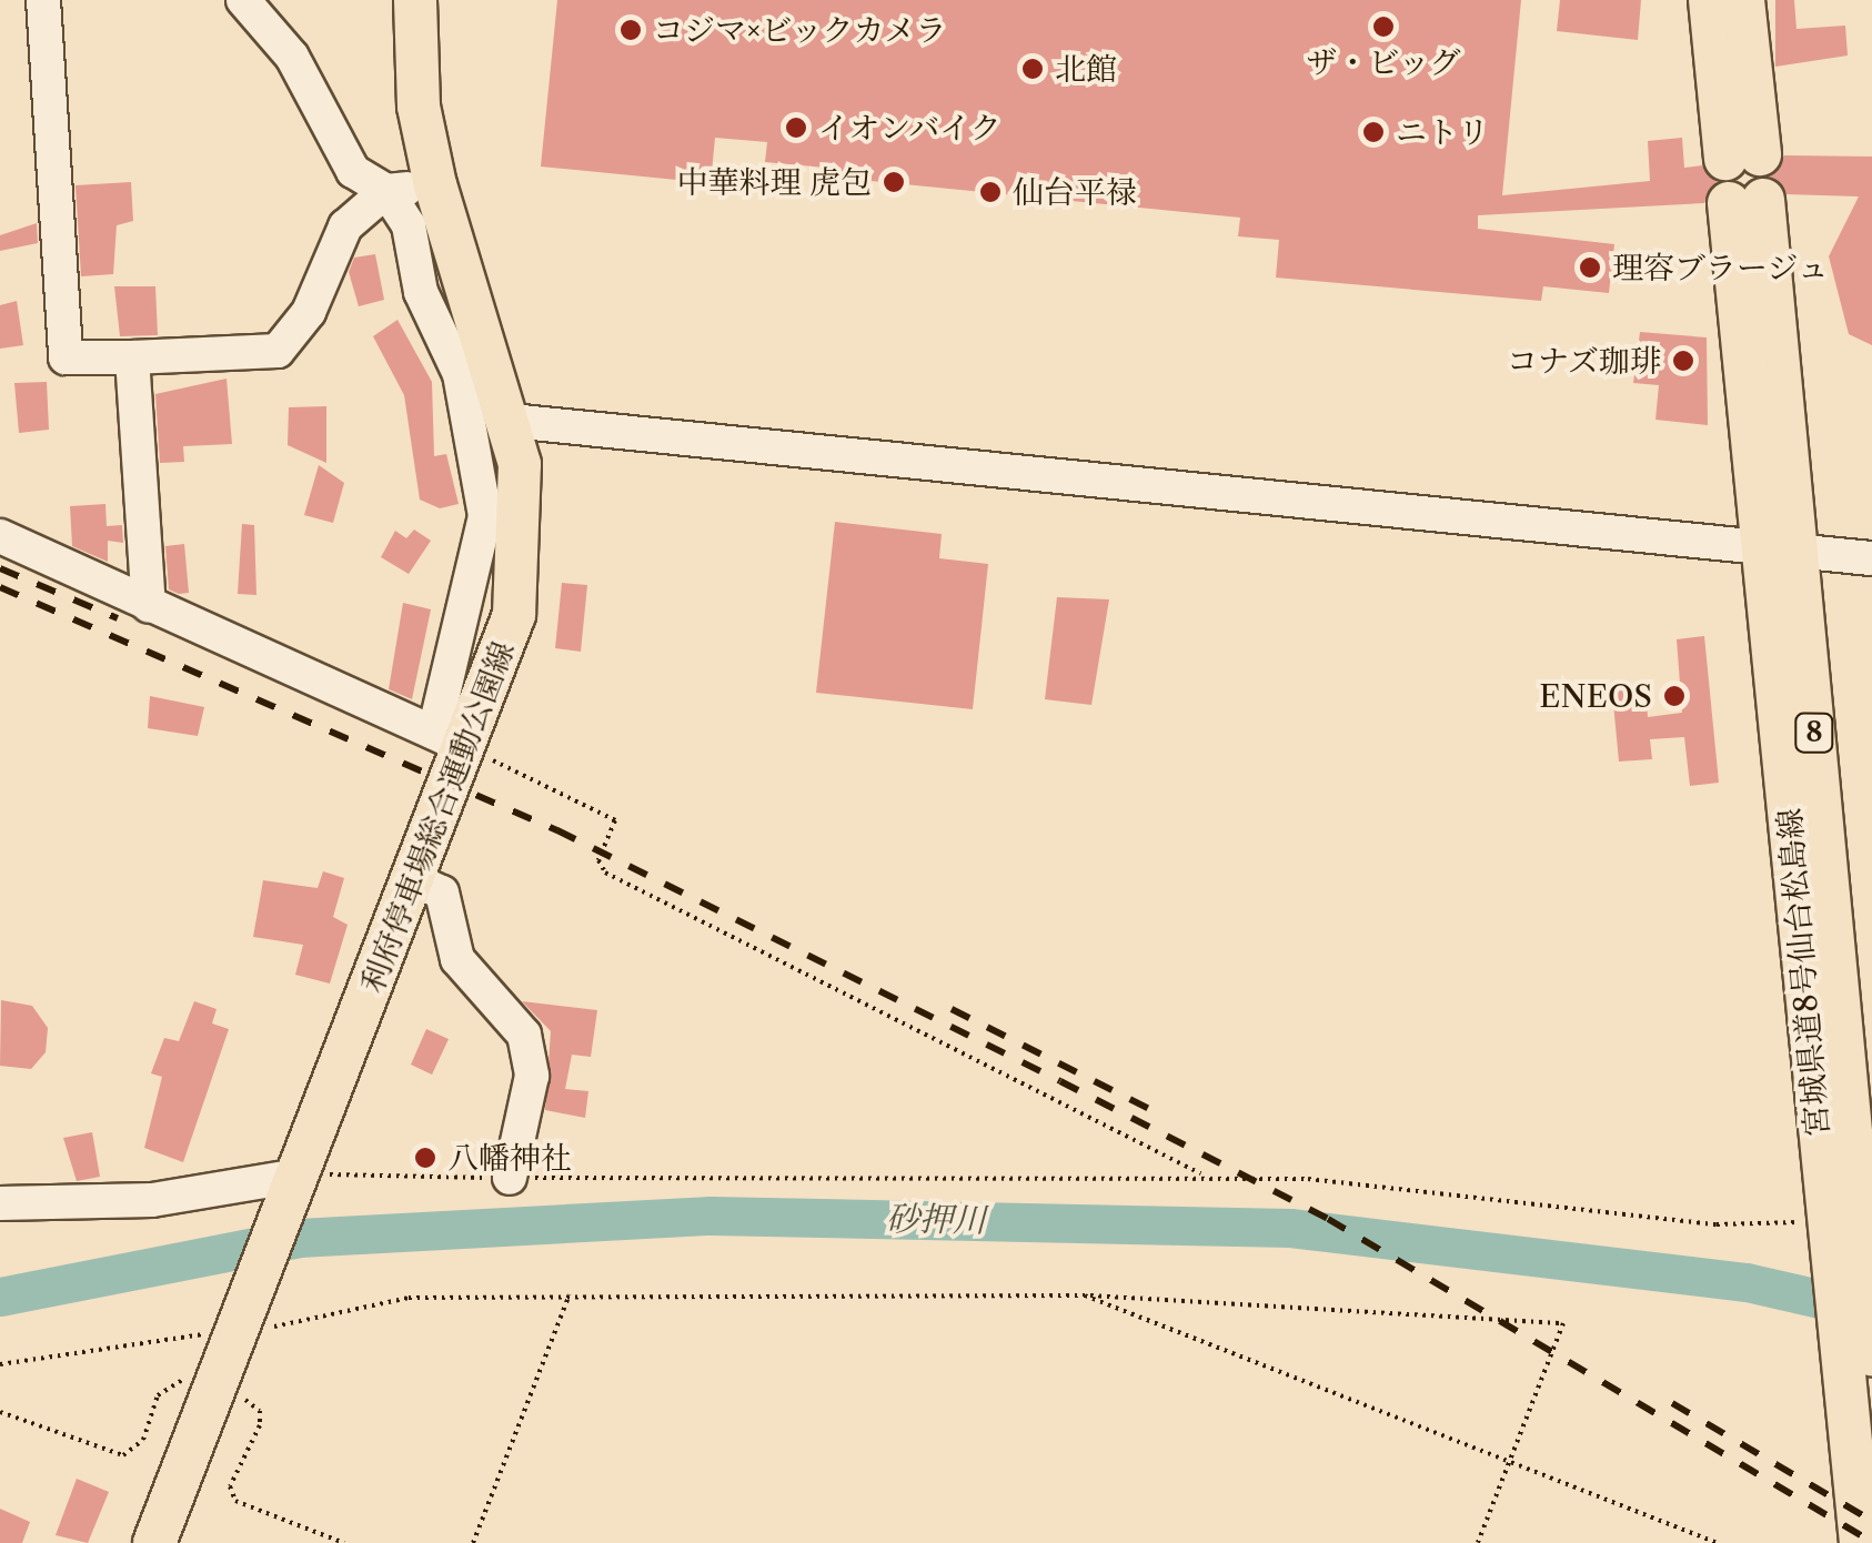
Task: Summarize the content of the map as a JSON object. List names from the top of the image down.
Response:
{
  "streets": {
    "main road": ["8", "利府停車場総合運動公園線", "宮城県道8号仙台松島線"]
  },
  "water": ["砂押川"],
  "places": [
    "ザ・ビッグ",
    "コジマ×ビックカメラ",
    "北館",
    "イオンバイク",
    "ニトリ",
    "中華料理 虎包",
    "仙台平禄",
    "理容ブラージュ",
    "コナズ珈琲",
    "ENEOS",
    "八幡神社"
  ]
}
